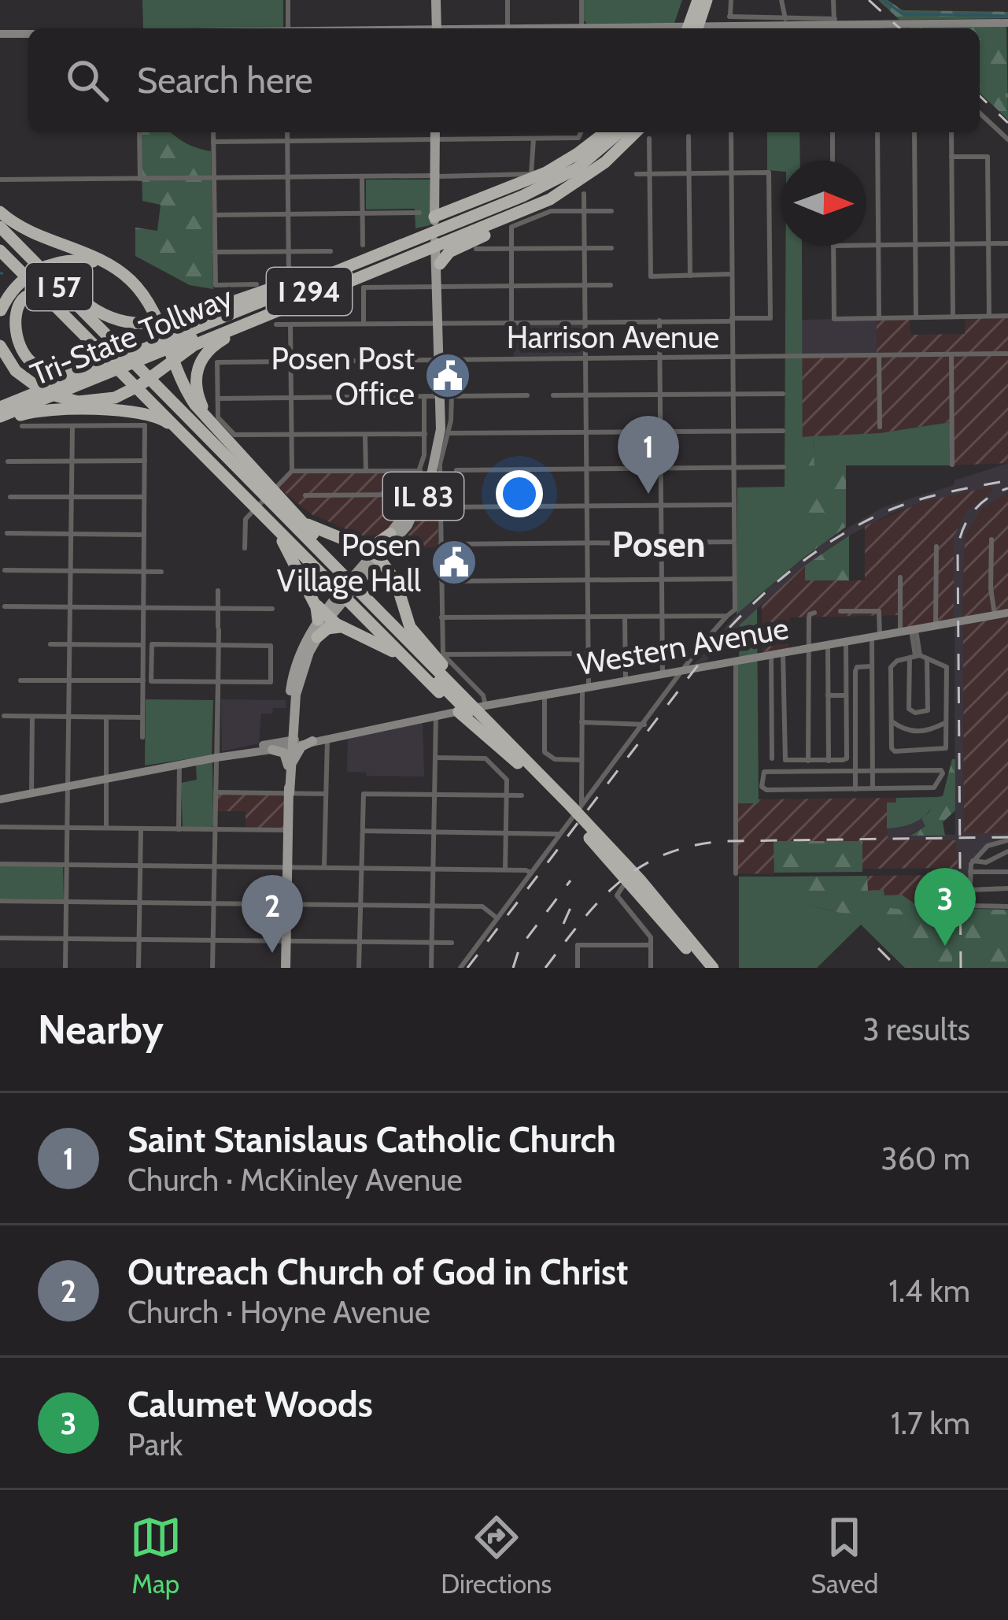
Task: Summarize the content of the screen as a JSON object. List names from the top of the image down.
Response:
{
  "streets": {
    "highway": ["I 57", "I 294", "Tri-State Tollway"],
    "main road": ["IL 83", "Western Avenue"],
    "street": ["Harrison Avenue"]
  },
  "crossings": [
    ["I 57", "Western Avenue"],
    ["Tri-State Tollway", "IL 83"],
    ["Harrison Avenue", "IL 83"],
    ["IL 83", "Western Avenue"]
  ],
  "districts": ["Posen"],
  "places": {
    "public building": ["Posen Post Office", "Posen Village Hall"]
  },
  "north": "right",
  "page": {
    "search": "Search here",
    "pins": ["1", "3", "2"],
    "heading": ["Nearby", "3 results"],
    "list": [
      {
        "mark": "1",
        "name": "Saint Stanislaus Catholic Church",
        "note": "Church · McKinley Avenue",
        "value": "360 m"
      },
      {
        "mark": "2",
        "name": "Outreach Church of God in Christ",
        "note": "Church · Hoyne Avenue",
        "value": "1.4 km"
      },
      {
        "mark": "3",
        "name": "Calumet Woods",
        "note": "Park",
        "value": "1.7 km"
      }
    ],
    "nav": ["Map", "Directions", "Saved"]
  }
}
